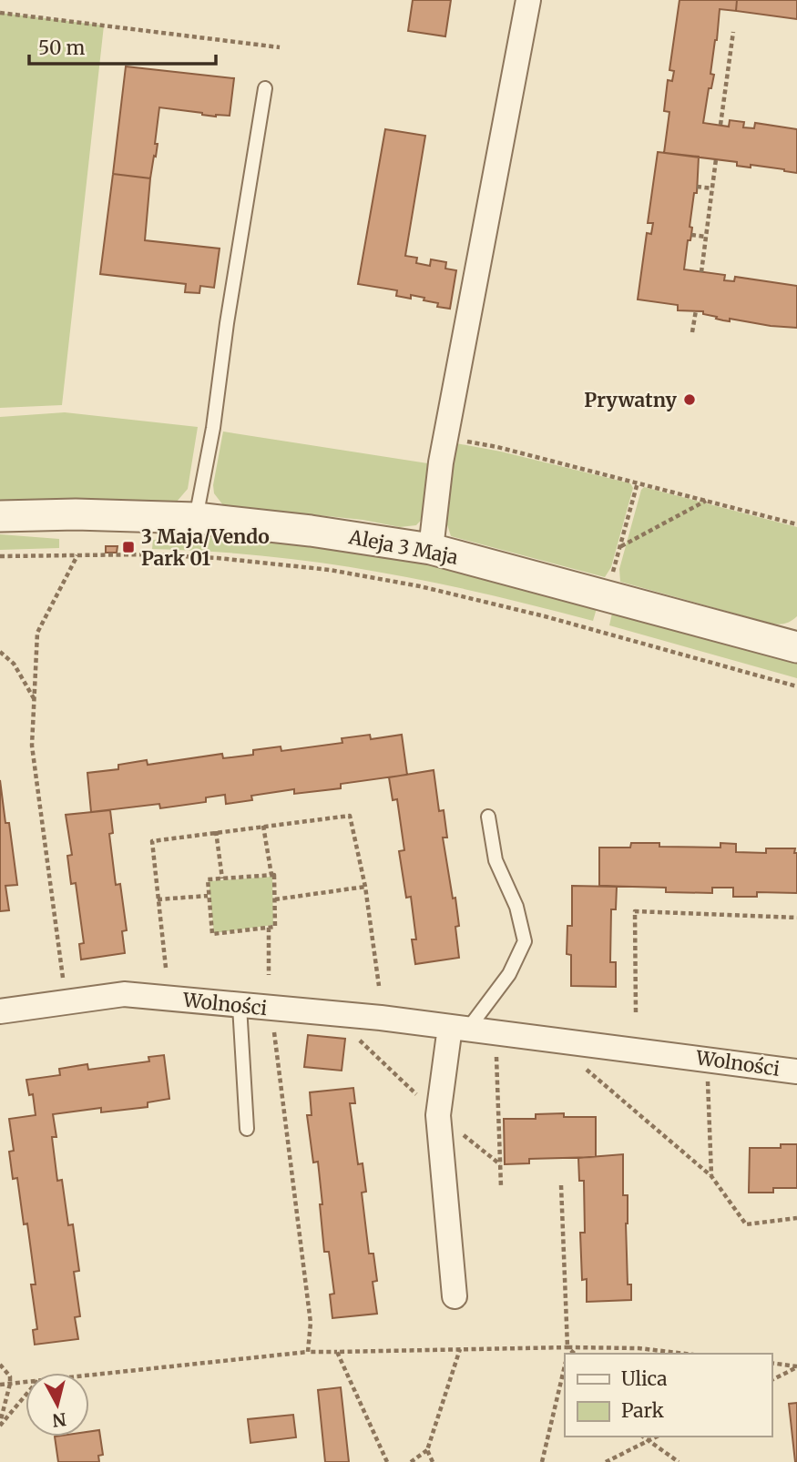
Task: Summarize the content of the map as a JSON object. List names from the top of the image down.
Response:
{
  "streets": {
    "street": ["Aleja 3 Maja", "Wolności"]
  },
  "places": {
    "other": ["Prywatny"],
    "transit": ["3 Maja/Vendo Park 01"]
  },
  "legend": ["Ulica", "Park"],
  "scale_bar": "50 m",
  "north": "bottom"
}
